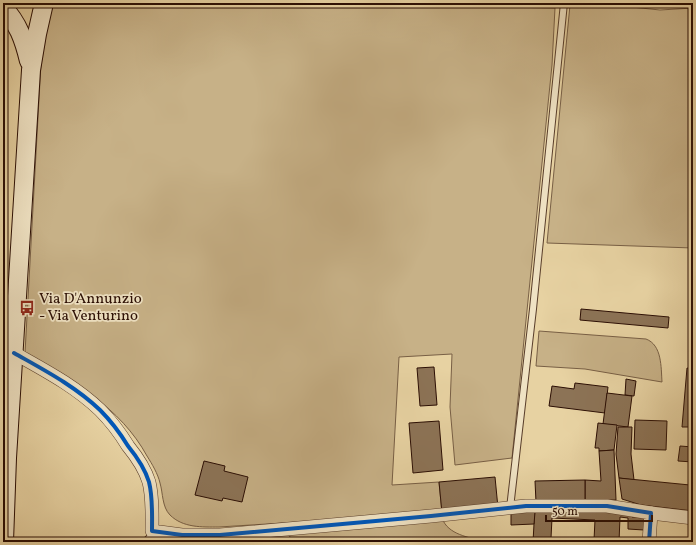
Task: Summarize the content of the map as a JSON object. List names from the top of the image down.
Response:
{
  "places": {
    "bus stop": ["Via D'Annunzio - Via Venturino"]
  },
  "scale_bar": "50 m"
}
